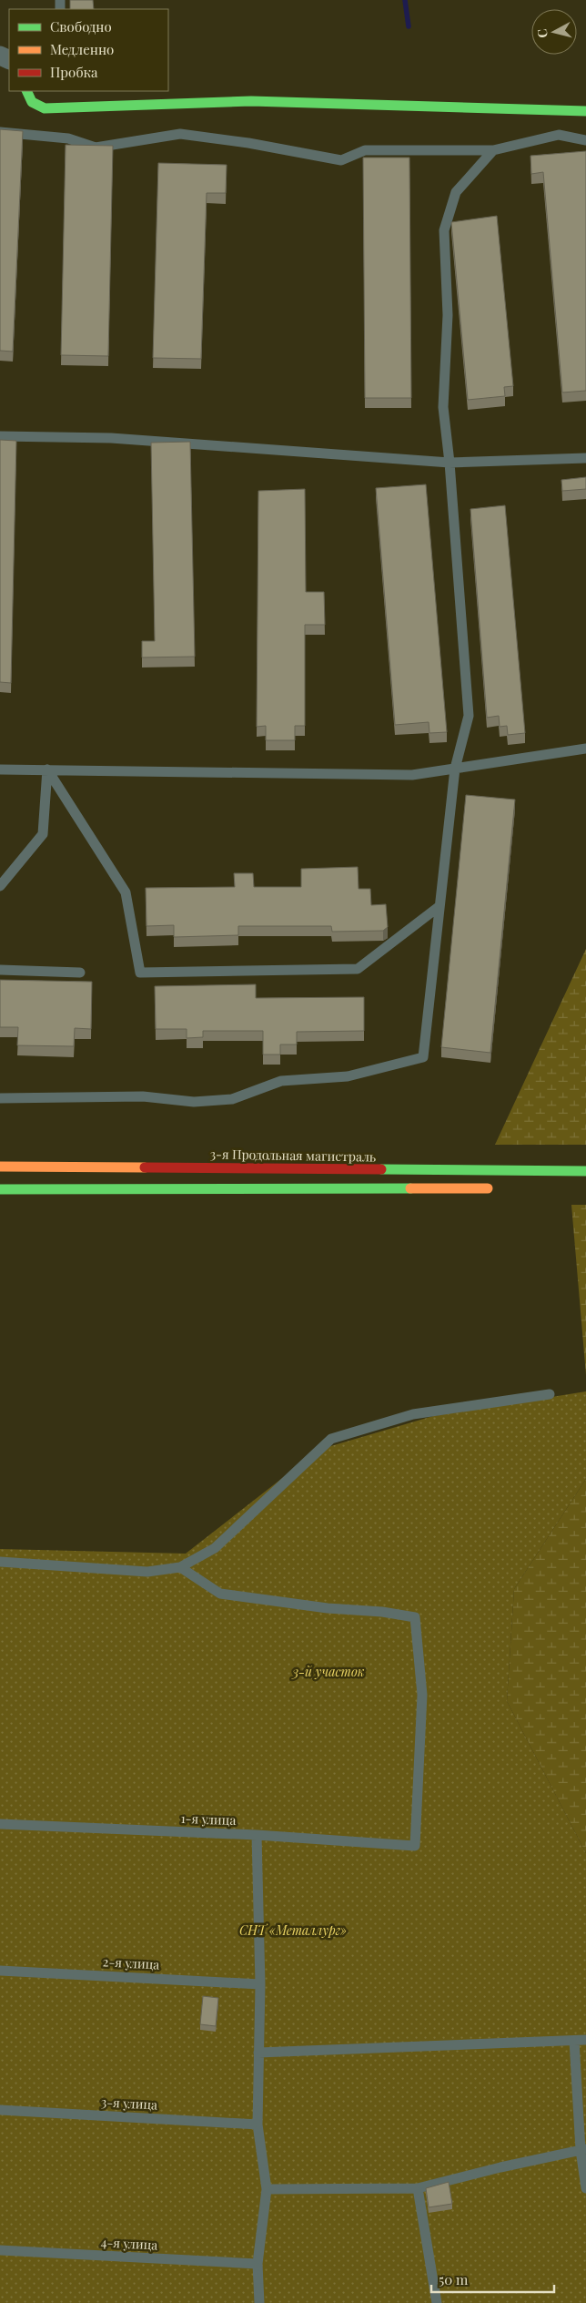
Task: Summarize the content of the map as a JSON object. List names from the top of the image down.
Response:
{
  "streets": {
    "main road": ["3-я Продольная магистраль"],
    "lane": [
      "1-я улица",
      "2-я улица",
      "3-я улица",
      "4-я улица"
    ]
  },
  "parks": ["3-й участок", "СНТ «Металлург»"],
  "legend": ["Свободно", "Медленно", "Пробка"],
  "scale_bar": "50 m",
  "north": "left"
}
